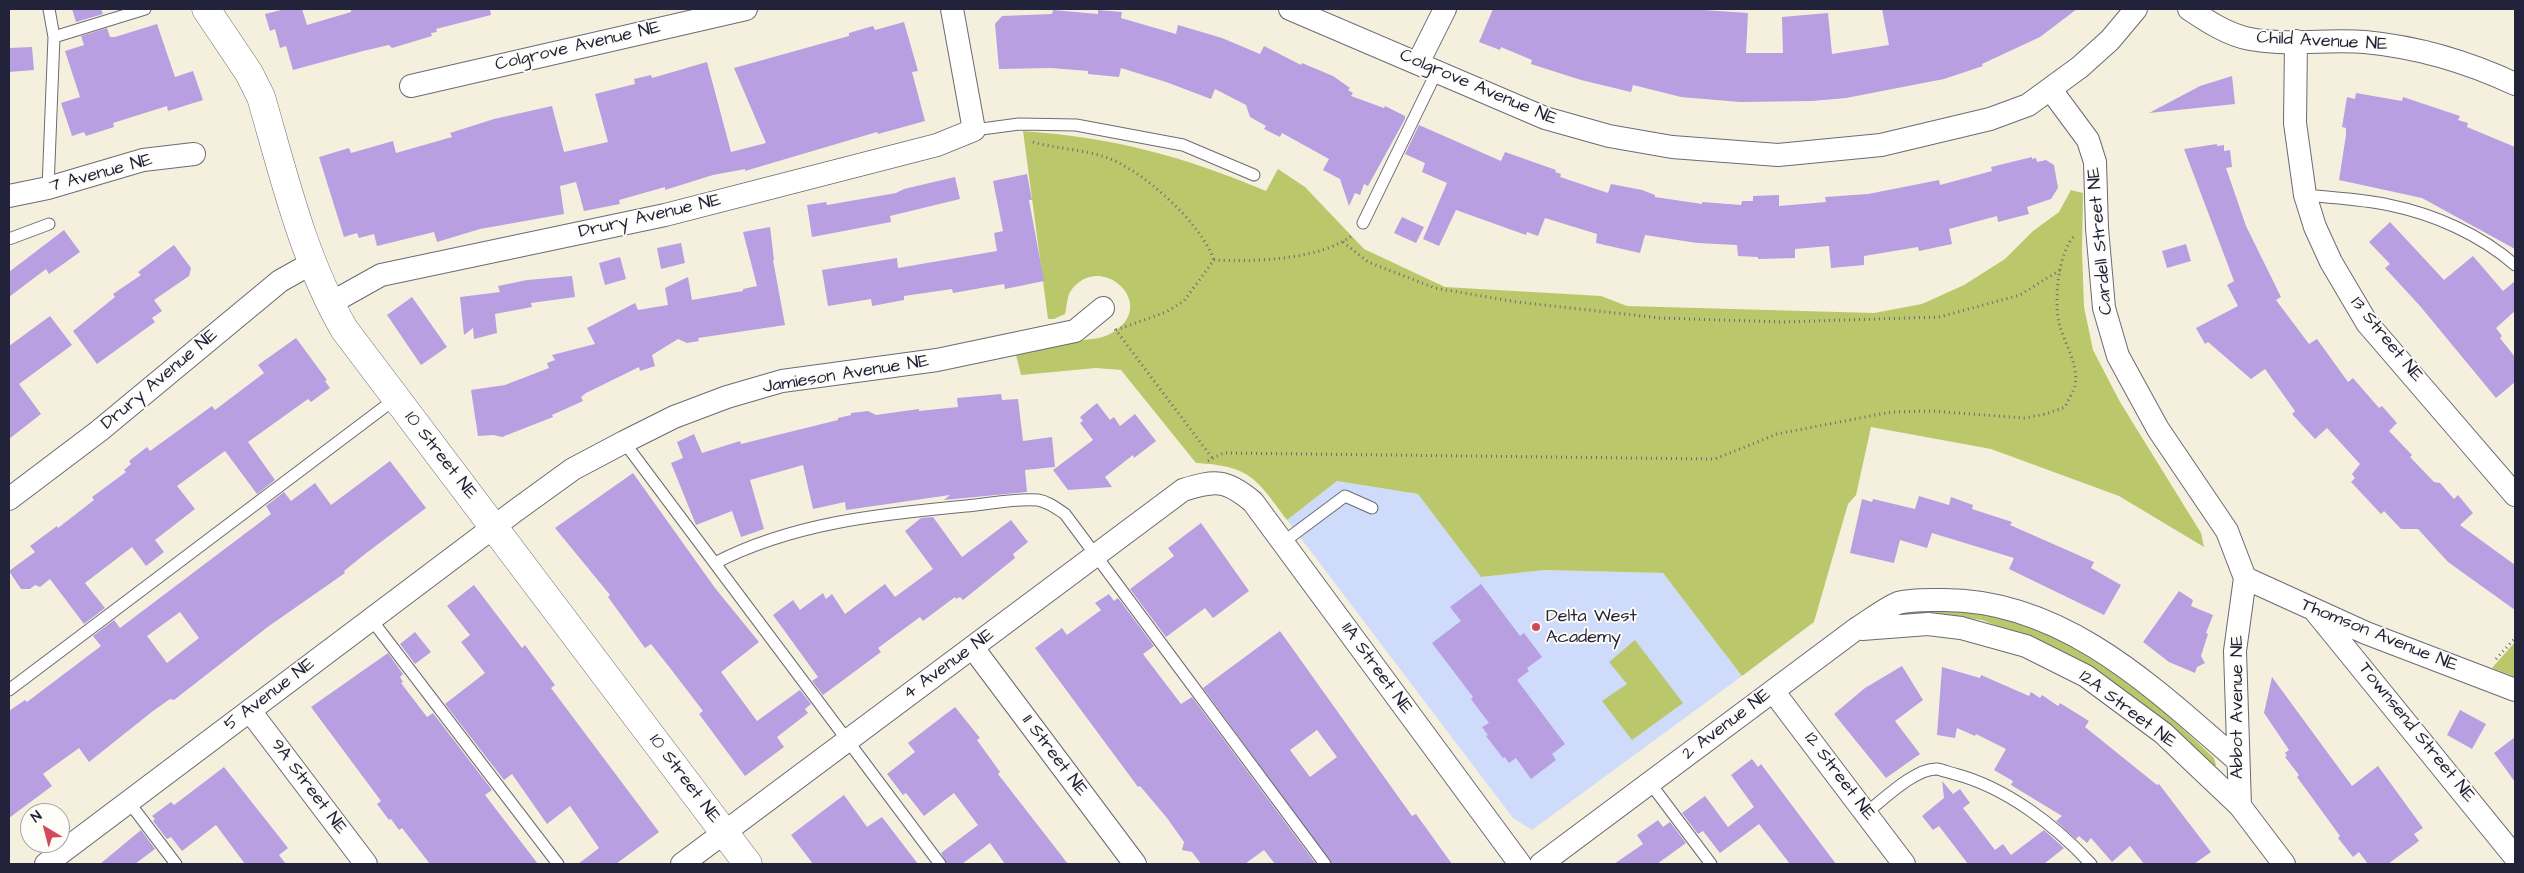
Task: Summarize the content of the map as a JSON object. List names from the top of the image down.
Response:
{
  "streets": {
    "street": [
      "Child Avenue NE",
      "Colgrove Avenue NE",
      "7 Avenue NE",
      "Drury Avenue NE",
      "Cardell Street NE",
      "13 Street NE",
      "Jamieson Avenue NE",
      "10 Street NE",
      "Thomson Avenue NE",
      "4 Avenue NE",
      "11A Street NE",
      "5 Avenue NE",
      "Abbot Avenue NE",
      "12A Street NE",
      "2 Avenue NE",
      "Townsend Street NE",
      "11 Street NE",
      "12 Street NE",
      "9A Street NE"
    ]
  },
  "crossings": [
    ["Child Avenue NE", "13 Street NE"],
    ["Colgrove Avenue NE", "Cardell Street NE"],
    ["Drury Avenue NE", "10 Street NE"],
    ["Cardell Street NE", "Thomson Avenue NE"],
    ["Cardell Street NE", "Abbot Avenue NE"],
    ["Jamieson Avenue NE", "10 Street NE"],
    ["Jamieson Avenue NE", "5 Avenue NE"],
    ["10 Street NE", "4 Avenue NE"],
    ["10 Street NE", "5 Avenue NE"],
    ["Thomson Avenue NE", "Abbot Avenue NE"],
    ["Thomson Avenue NE", "Townsend Street NE"],
    ["4 Avenue NE", "11A Street NE"],
    ["4 Avenue NE", "11 Street NE"],
    ["5 Avenue NE", "9A Street NE"],
    ["Abbot Avenue NE", "12A Street NE"],
    ["12A Street NE", "2 Avenue NE"],
    ["2 Avenue NE", "12 Street NE"]
  ],
  "places": ["Delta West Academy"],
  "north": "top left"
}
